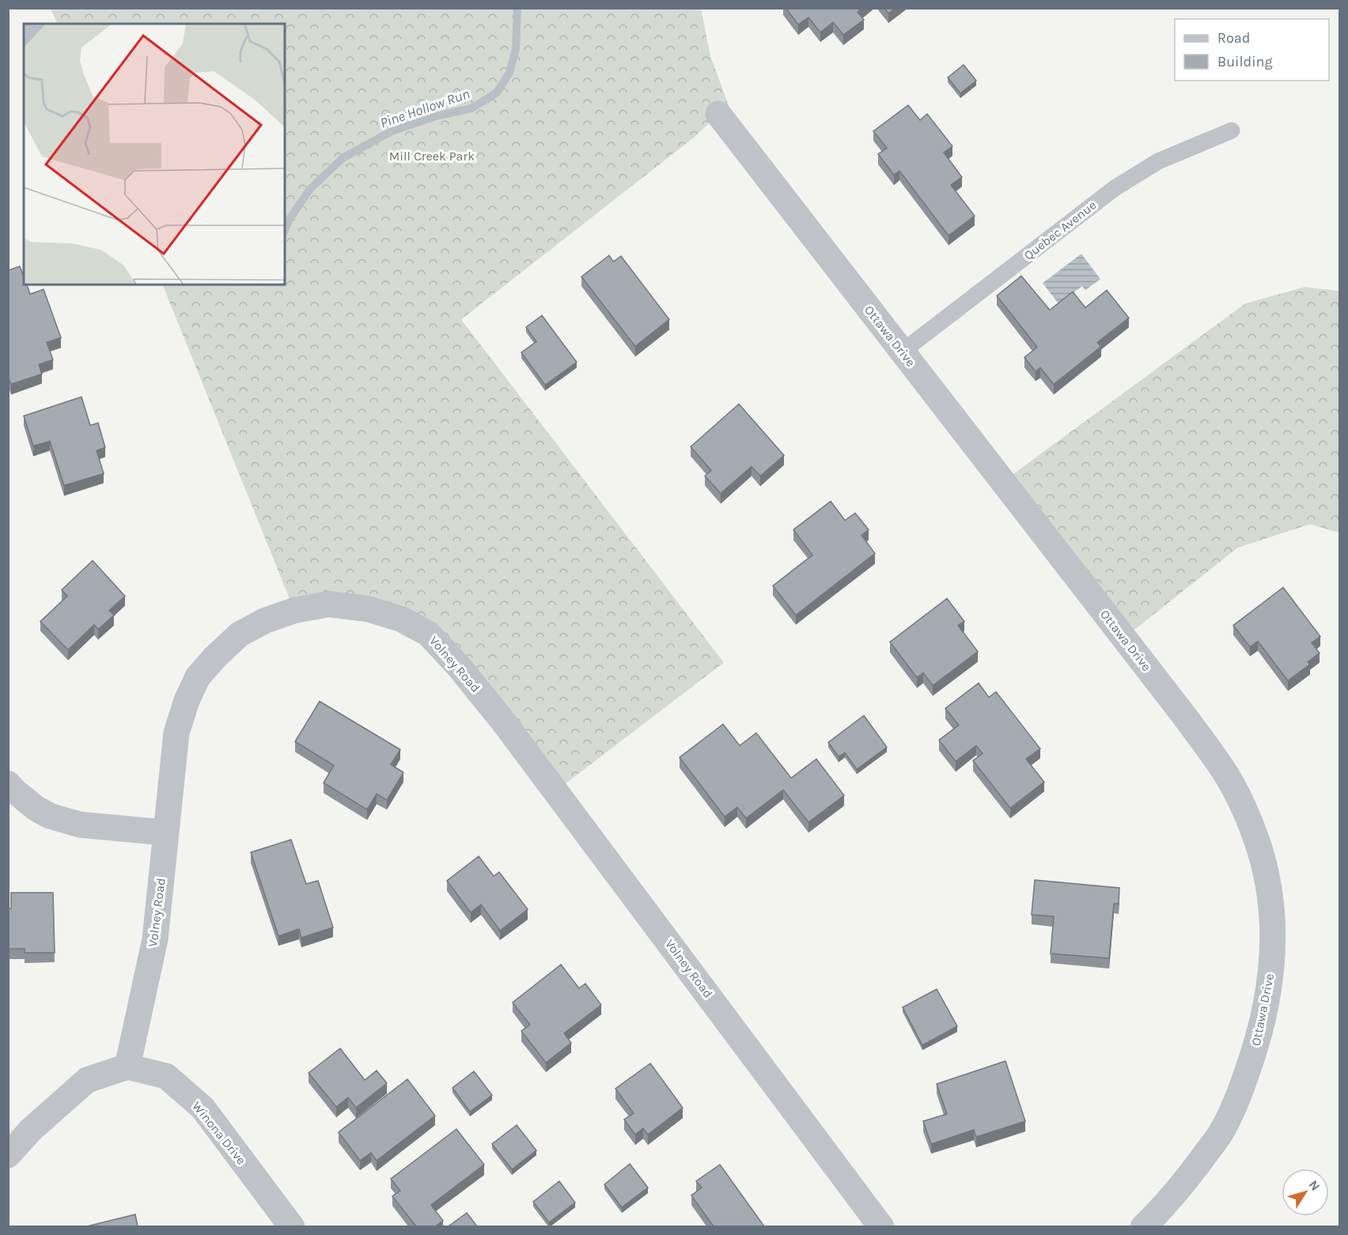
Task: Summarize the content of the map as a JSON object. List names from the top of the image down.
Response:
{
  "streets": {
    "street": ["Ottawa Drive", "Volney Road", "Winona Drive"],
    "lane": ["Quebec Avenue"]
  },
  "crossings": [
    ["Quebec Avenue", "Ottawa Drive"],
    ["Volney Road", "Winona Drive"]
  ],
  "water": ["Pine Hollow Run"],
  "parks": ["Mill Creek Park"],
  "legend": ["Road", "Building"],
  "north": "top right"
}
